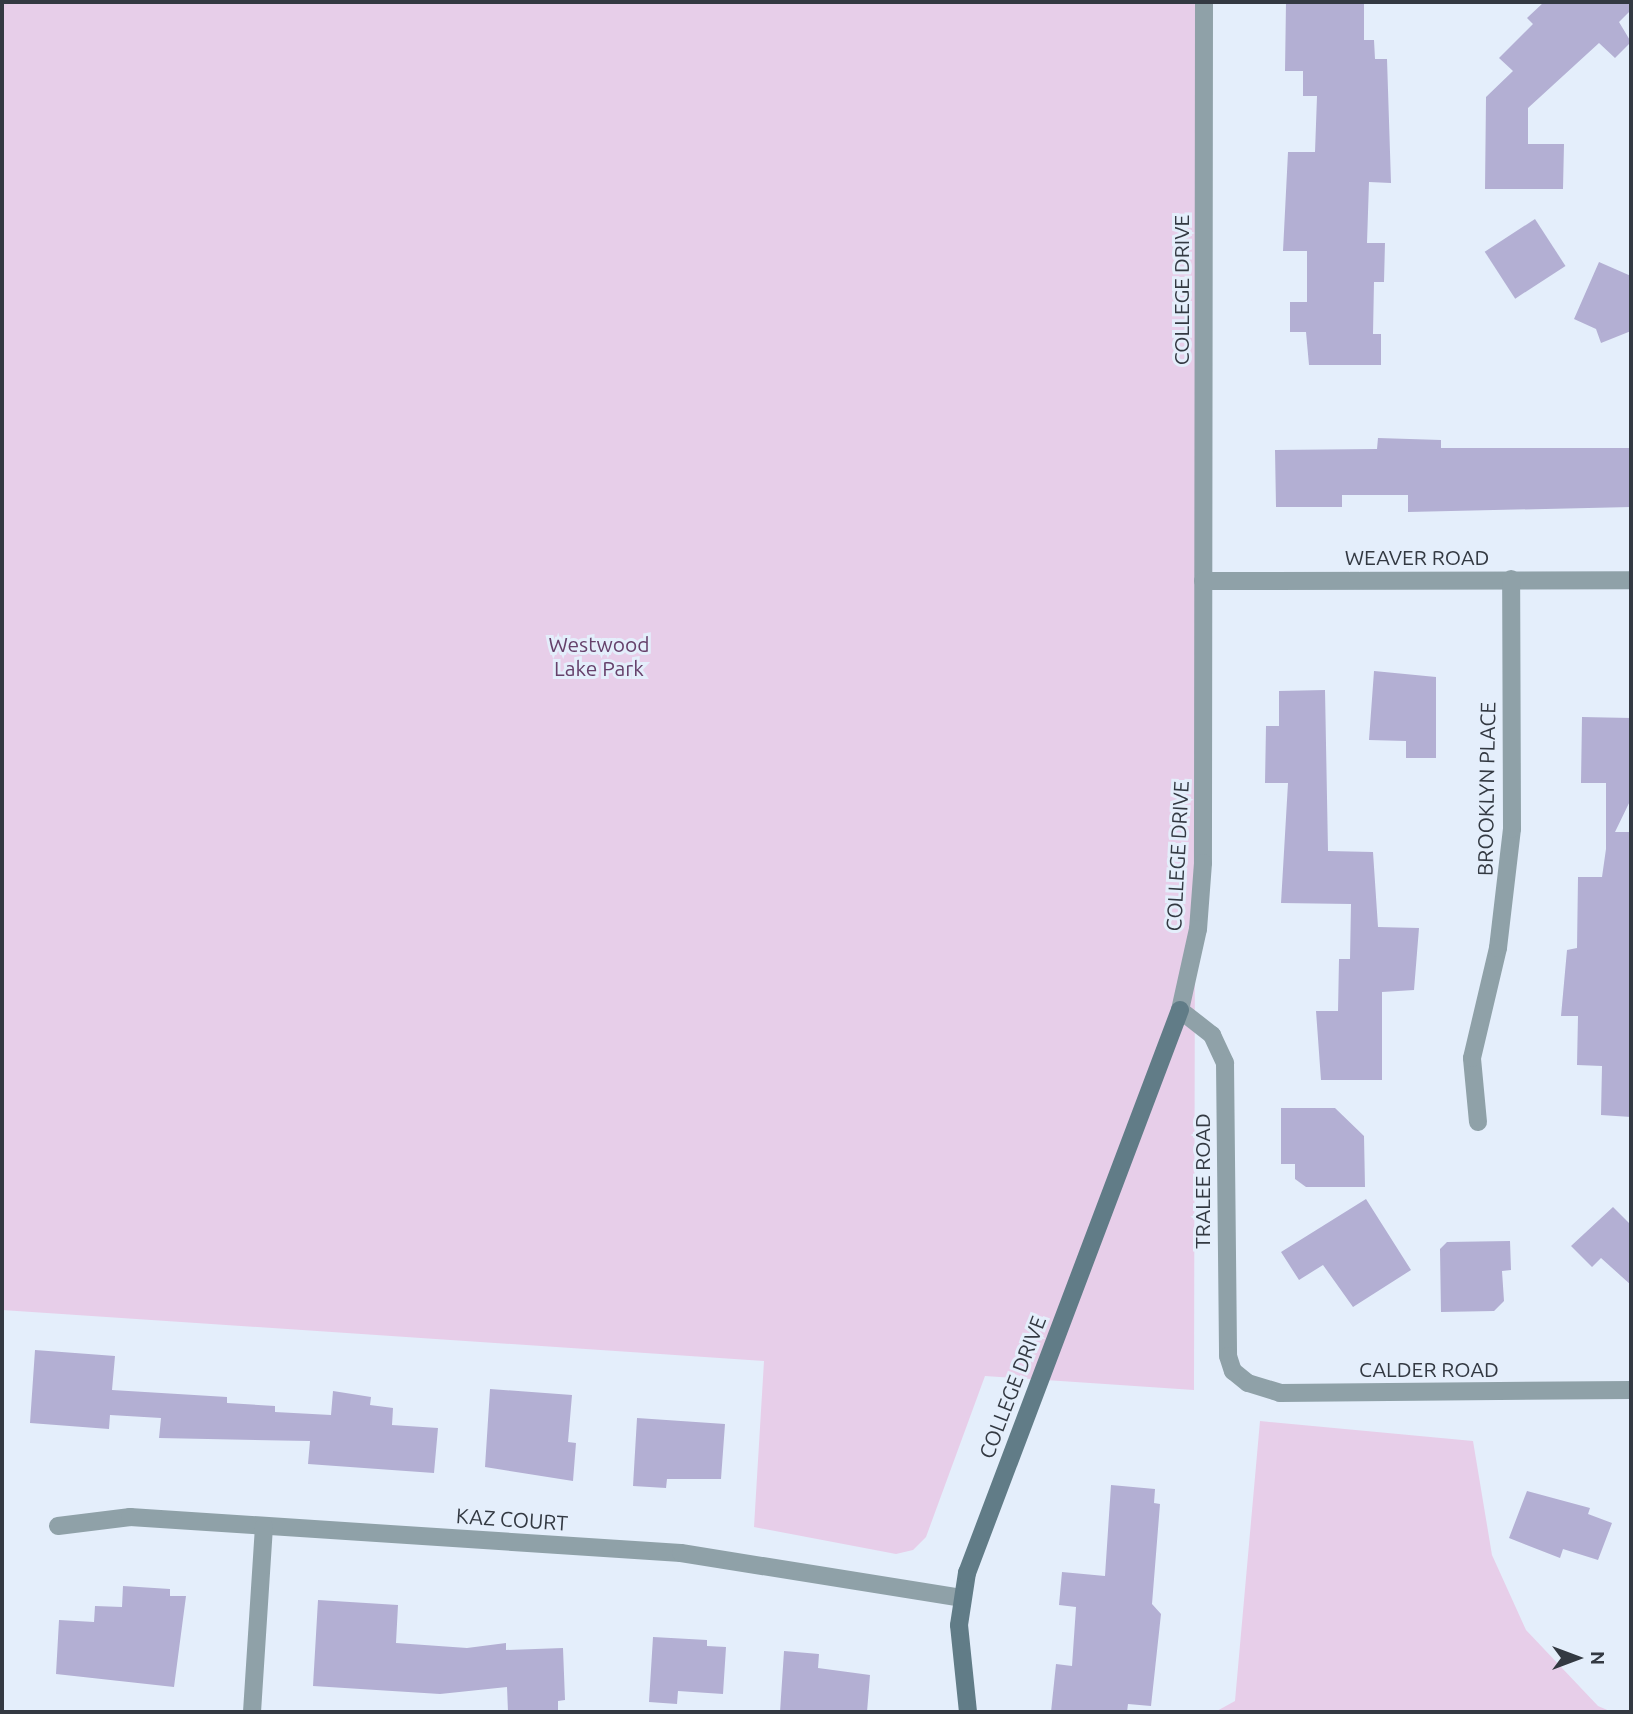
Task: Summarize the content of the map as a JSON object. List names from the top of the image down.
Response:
{
  "streets": {
    "street": [
      "COLLEGE DRIVE",
      "WEAVER ROAD",
      "BROOKLYN PLACE",
      "TRALEE ROAD",
      "CALDER ROAD",
      "KAZ COURT"
    ]
  },
  "crossings": [
    ["COLLEGE DRIVE", "WEAVER ROAD"],
    ["COLLEGE DRIVE", "TRALEE ROAD"],
    ["COLLEGE DRIVE", "KAZ COURT"],
    ["WEAVER ROAD", "BROOKLYN PLACE"],
    ["TRALEE ROAD", "CALDER ROAD"]
  ],
  "parks": ["Westwood Lake Park"],
  "north": "right"
}
